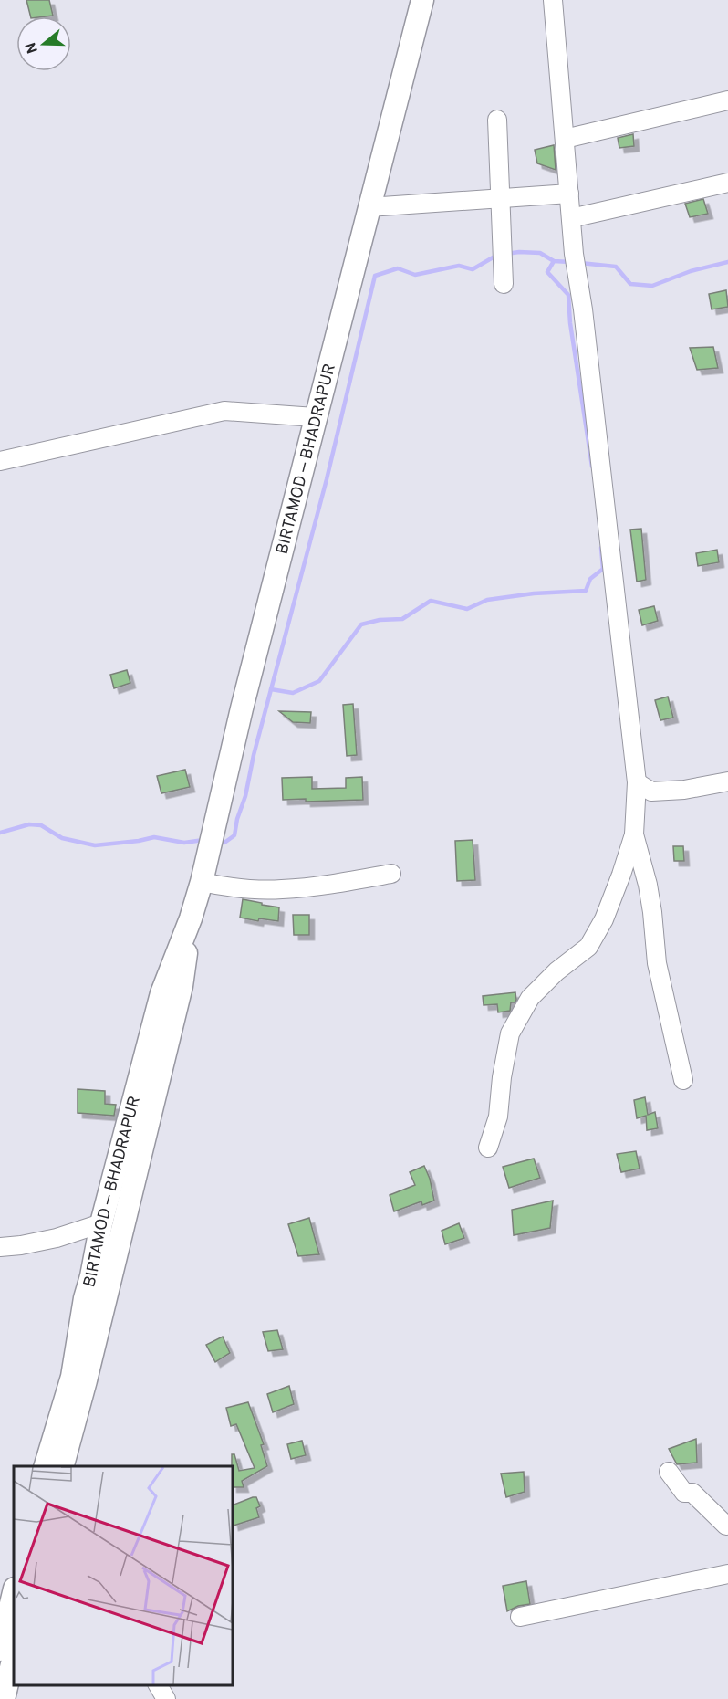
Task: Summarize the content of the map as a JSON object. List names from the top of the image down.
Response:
{
  "streets": {
    "main road": ["BIRTAMOD — BHADRAPUR"]
  },
  "north": "left"
}
